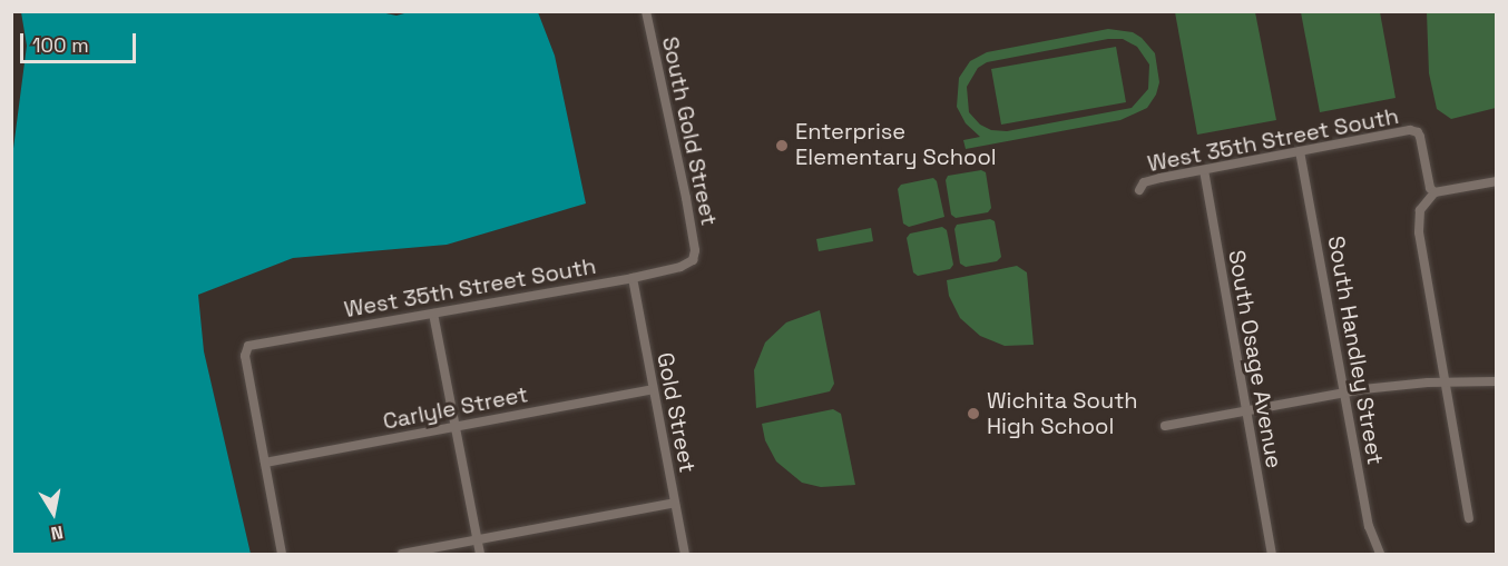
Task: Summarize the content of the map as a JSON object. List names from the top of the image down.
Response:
{
  "streets": {
    "street": [
      "South Gold Street",
      "West 35th Street South",
      "South Handley Street",
      "South Osage Avenue",
      "Carlyle Street",
      "Gold Street"
    ]
  },
  "crossings": [
    ["South Gold Street", "West 35th Street South"],
    ["West 35th Street South", "South Handley Street"],
    ["West 35th Street South", "South Osage Avenue"],
    ["West 35th Street South", "Carlyle Street"],
    ["West 35th Street South", "Gold Street"],
    ["Carlyle Street", "Gold Street"]
  ],
  "places": ["Enterprise Elementary School", "Wichita South High School"],
  "scale_bar": "100 m",
  "north": "bottom"
}
